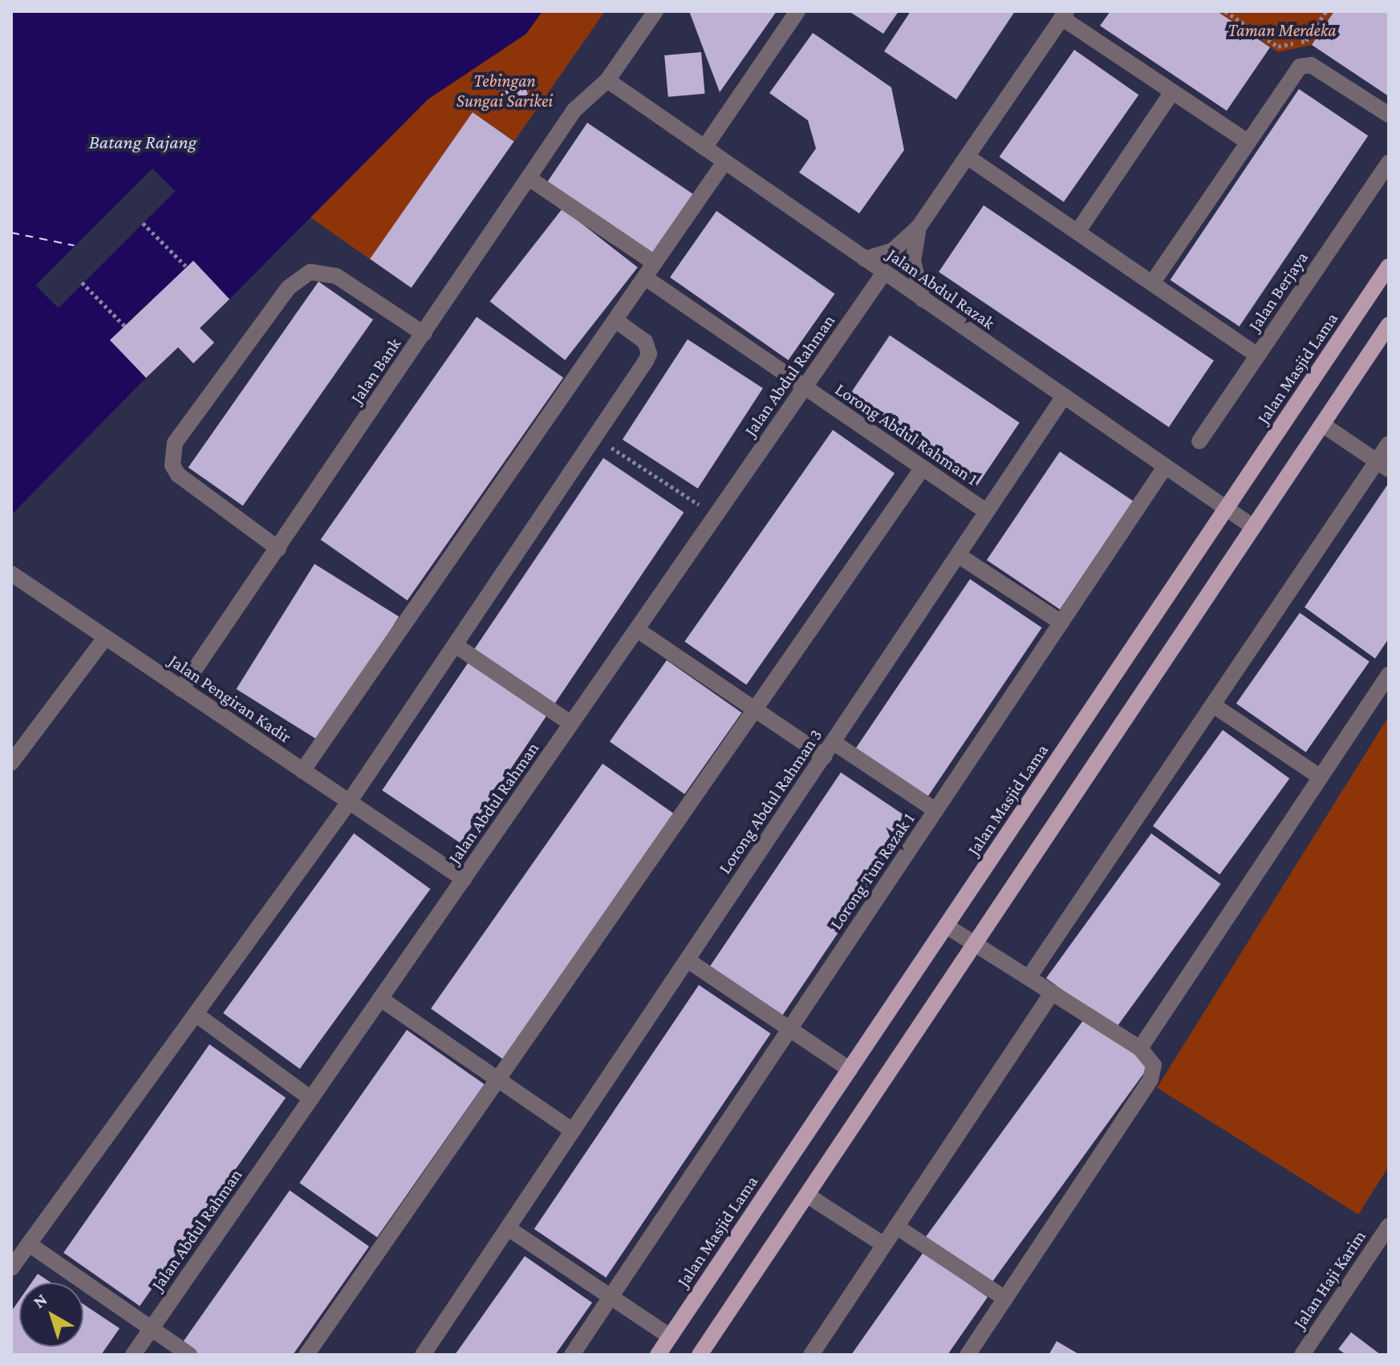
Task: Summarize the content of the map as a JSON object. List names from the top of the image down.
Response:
{
  "streets": {
    "main road": ["Jalan Masjid Lama"],
    "street": [
      "Jalan Abdul Razak",
      "Jalan Berjaya",
      "Jalan Bank",
      "Jalan Abdul Rahman",
      "Lorong Abdul Rahman 1",
      "Jalan Pengiran Kadir",
      "Lorong Abdul Rahman 3",
      "Lorong Tun Razak 1",
      "Jalan Haji Karim"
    ]
  },
  "crossings": [
    ["Jalan Abdul Razak", "Jalan Masjid Lama"],
    ["Jalan Abdul Razak", "Jalan Bank"],
    ["Jalan Abdul Razak", "Jalan Abdul Rahman"],
    ["Jalan Abdul Razak", "Lorong Abdul Rahman 3"],
    ["Jalan Abdul Razak", "Lorong Tun Razak 1"],
    ["Jalan Bank", "Jalan Pengiran Kadir"],
    ["Jalan Abdul Rahman", "Lorong Abdul Rahman 1"],
    ["Jalan Abdul Rahman", "Jalan Pengiran Kadir"],
    ["Lorong Abdul Rahman 1", "Lorong Abdul Rahman 3"]
  ],
  "water": ["Batang Rajang"],
  "parks": ["Taman Merdeka", "Tebingan Sungai Sarikei"],
  "north": "top left"
}
